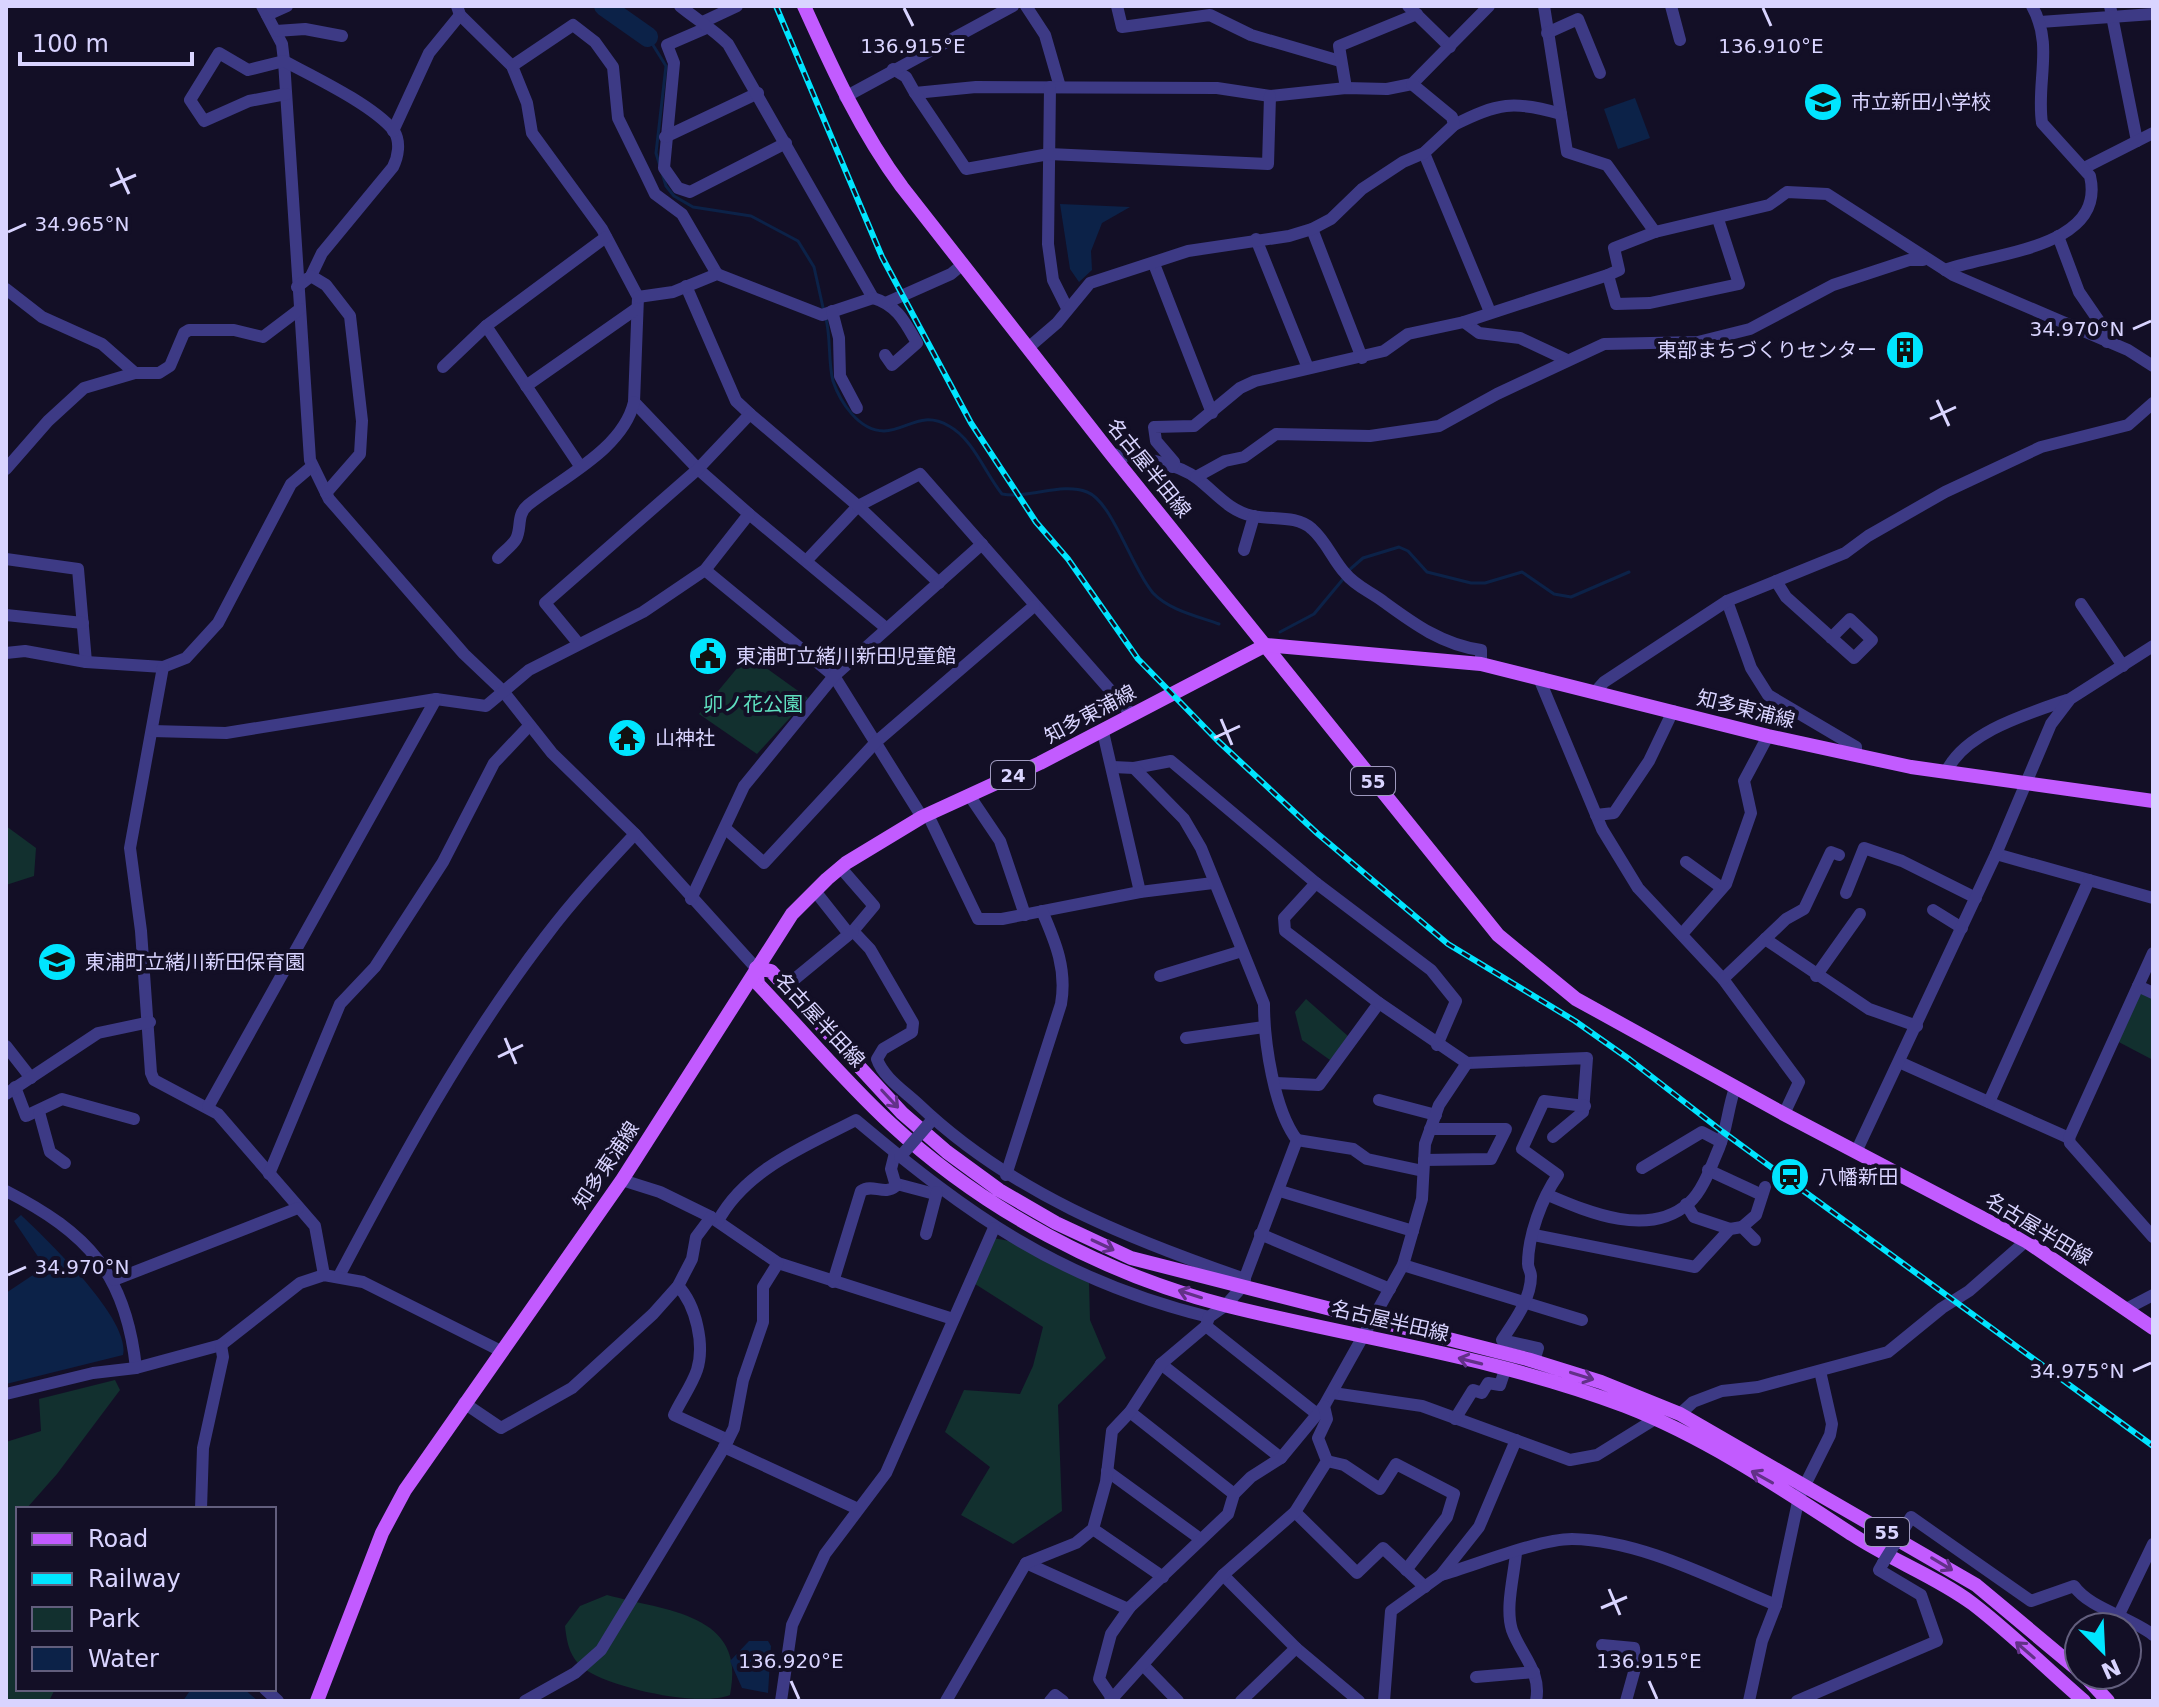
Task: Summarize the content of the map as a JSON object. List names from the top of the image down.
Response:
{
  "streets": {
    "main road": [
      "名古屋半田線",
      "知多東浦線",
      "24",
      "55"
    ]
  },
  "crossings": [
    ["名古屋半田線", "知多東浦線"]
  ],
  "parks": ["卯ノ花公園"],
  "places": {
    "school or university": ["市立新田小学校", "東浦町立緒川新田保育園"],
    "building": ["東部まちづくりセンター"],
    "public building": ["東浦町立緒川新田児童館"],
    "temple": ["山神社"],
    "station": ["八幡新田"]
  },
  "legend": [
    "Road",
    "Railway",
    "Park",
    "Water"
  ],
  "scale_bar": "100 m",
  "north": "bottom right",
  "coordinates": [
    "136.915°E",
    "136.910°E",
    "34.965°N",
    "34.970°N",
    "34.975°N",
    "136.920°E"
  ]
}
